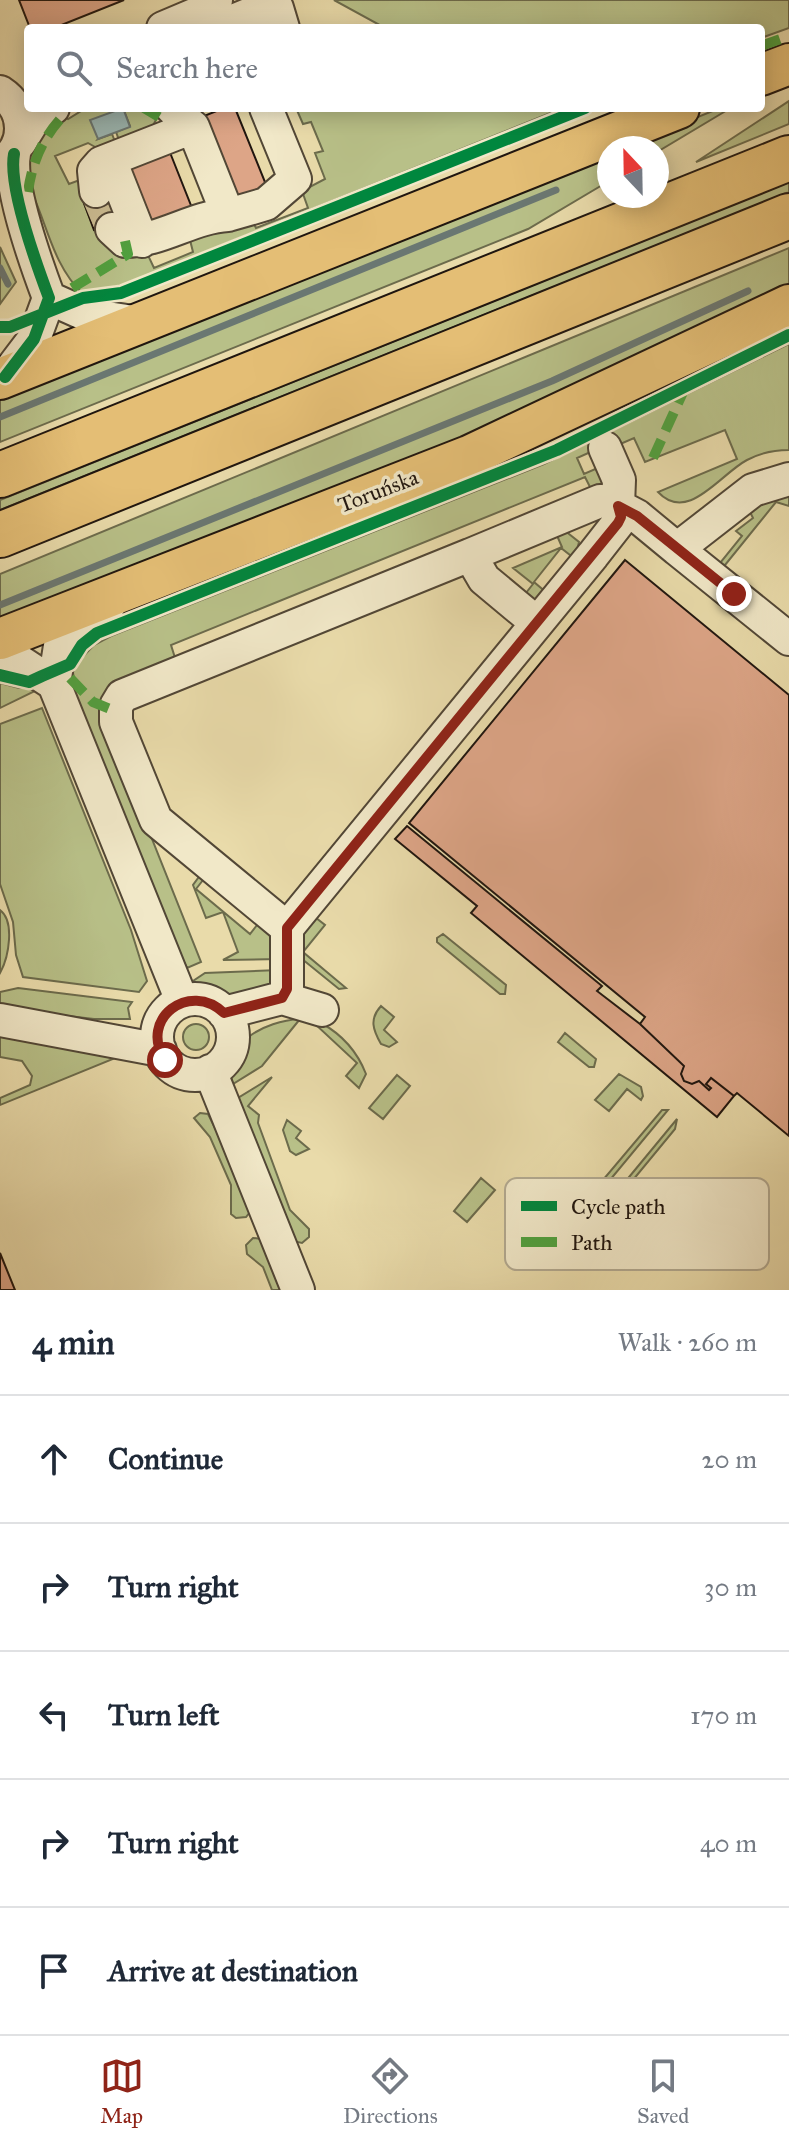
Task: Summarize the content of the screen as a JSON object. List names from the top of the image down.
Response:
{
  "streets": {
    "main road": ["Toruńska"]
  },
  "legend": ["Cycle path", "Path"],
  "north": "top",
  "page": {
    "search": "Search here",
    "heading": ["4 min", "Walk · 260 m"],
    "list": [
      ["Continue", "20 m"],
      ["Turn right", "30 m"],
      ["Turn left", "170 m"],
      ["Turn right", "40 m"],
      "Arrive at destination"
    ],
    "nav": ["Map", "Directions", "Saved"]
  }
}
